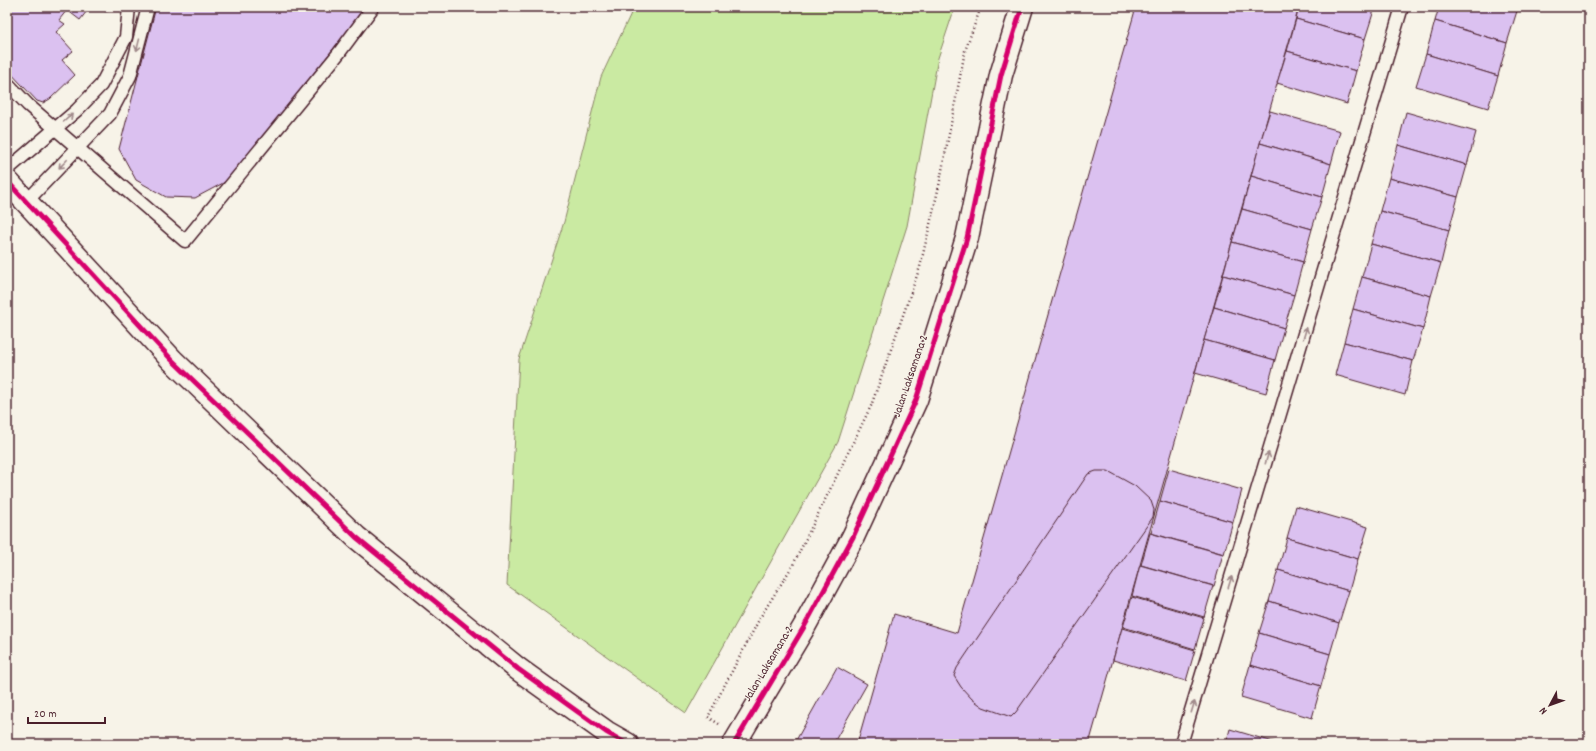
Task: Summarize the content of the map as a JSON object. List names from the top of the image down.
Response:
{
  "streets": {
    "street": ["Jalan Laksamana 2"]
  },
  "scale_bar": "20 m",
  "north": "bottom left"
}
